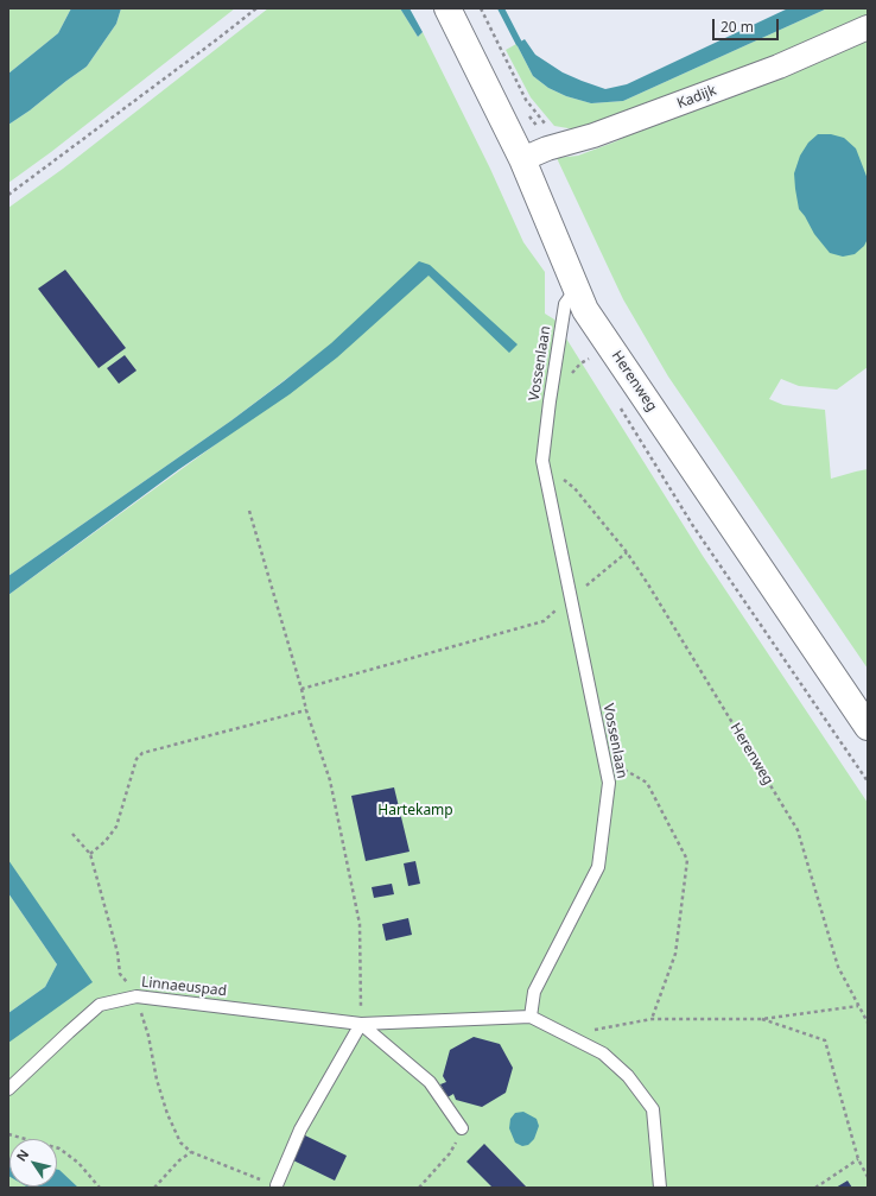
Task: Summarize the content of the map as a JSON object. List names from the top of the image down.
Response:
{
  "streets": {
    "main road": ["Herenweg"],
    "street": ["Kadijk"],
    "lane": ["Vossenlaan", "Linnaeuspad"]
  },
  "crossings": [
    ["Kadijk", "Herenweg"],
    ["Vossenlaan", "Herenweg"],
    ["Vossenlaan", "Linnaeuspad"]
  ],
  "parks": ["Hartekamp"],
  "scale_bar": "20 m",
  "north": "top left"
}
